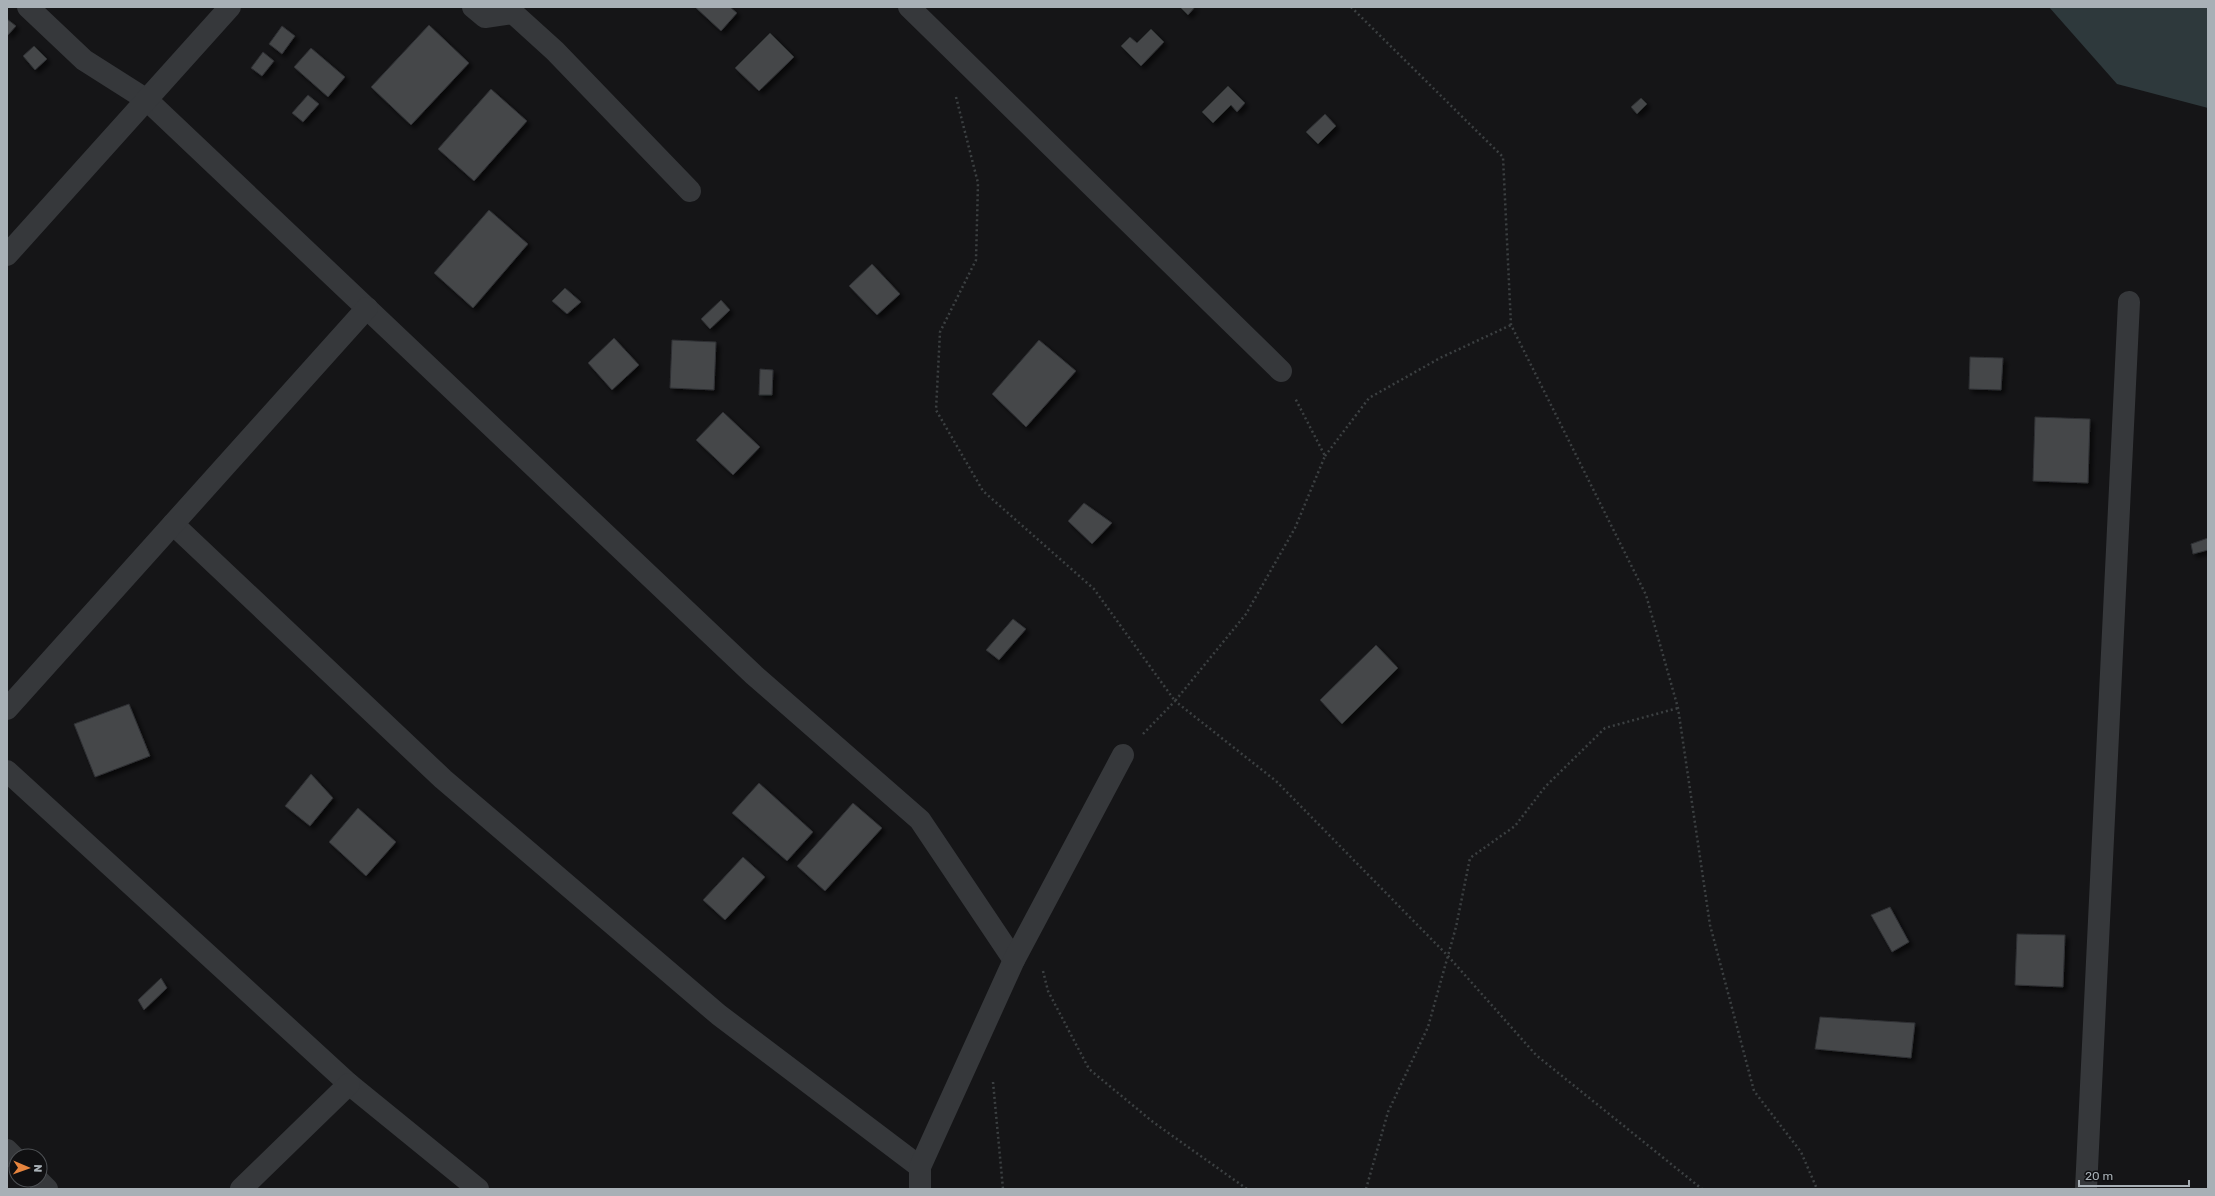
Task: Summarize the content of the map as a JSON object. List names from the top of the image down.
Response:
{
  "scale_bar": "20 m",
  "north": "right"
}
